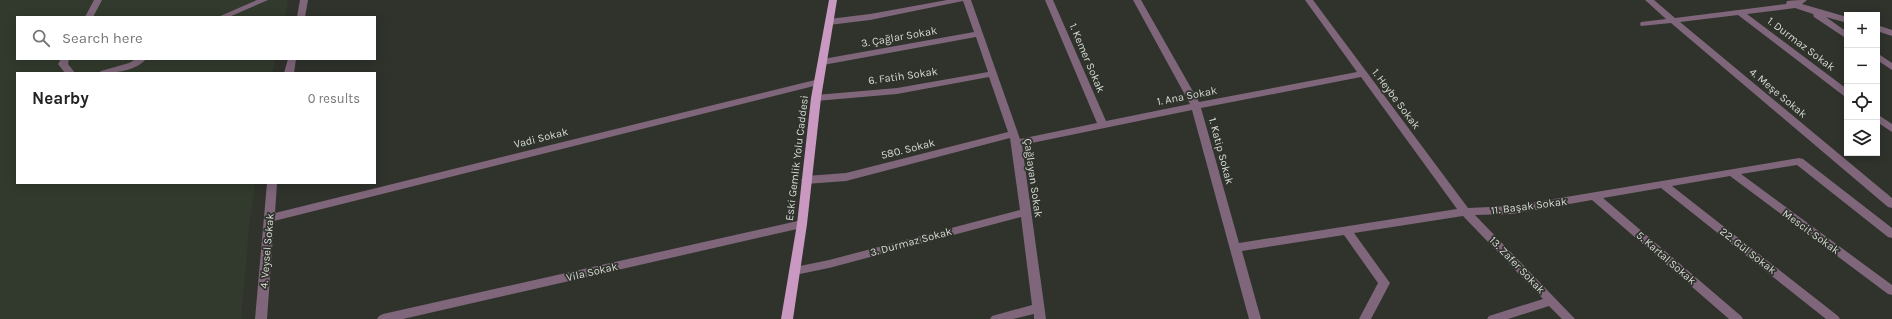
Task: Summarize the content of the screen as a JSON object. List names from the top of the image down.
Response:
{
  "streets": {
    "main road": ["Eski Gemlik Yolu Caddesi"],
    "street": [
      "3. Çağlar Sokak",
      "1. Durmaz Sokak",
      "1. Kemer Sokak",
      "6. Fatih Sokak",
      "4. Meşe Sokak",
      "1. Ana Sokak",
      "1. Heybe Sokak",
      "Vadi Sokak",
      "580. Sokak",
      "1. Katip Sokak",
      "Çağlayan Sokak",
      "11. Başak Sokak",
      "Mescit Sokak",
      "3. Durmaz Sokak",
      "4. Veysel Sokak",
      "22. Gül Sokak",
      "5. Kartal Sokak",
      "13. Zafer Sokak",
      "Vila Sokak"
    ]
  },
  "crossings": [
    ["3. Çağlar Sokak", "Eski Gemlik Yolu Caddesi"],
    ["3. Çağlar Sokak", "Çağlayan Sokak"],
    ["1. Kemer Sokak", "1. Ana Sokak"],
    ["6. Fatih Sokak", "Eski Gemlik Yolu Caddesi"],
    ["6. Fatih Sokak", "Çağlayan Sokak"],
    ["1. Ana Sokak", "1. Heybe Sokak"],
    ["1. Ana Sokak", "580. Sokak"],
    ["1. Ana Sokak", "1. Katip Sokak"],
    ["1. Ana Sokak", "Çağlayan Sokak"],
    ["1. Heybe Sokak", "11. Başak Sokak"],
    ["1. Heybe Sokak", "13. Zafer Sokak"],
    ["Vadi Sokak", "Eski Gemlik Yolu Caddesi"],
    ["Vadi Sokak", "4. Veysel Sokak"],
    ["580. Sokak", "Eski Gemlik Yolu Caddesi"],
    ["580. Sokak", "Çağlayan Sokak"],
    ["1. Katip Sokak", "11. Başak Sokak"],
    ["Eski Gemlik Yolu Caddesi", "3. Durmaz Sokak"],
    ["Eski Gemlik Yolu Caddesi", "Vila Sokak"],
    ["Çağlayan Sokak", "3. Durmaz Sokak"],
    ["11. Başak Sokak", "Mescit Sokak"],
    ["11. Başak Sokak", "22. Gül Sokak"],
    ["11. Başak Sokak", "5. Kartal Sokak"],
    ["11. Başak Sokak", "13. Zafer Sokak"]
  ],
  "page": {
    "map_buttons": ["+", "−"],
    "search": "Search here",
    "heading": ["Nearby", "0 results"]
  }
}
